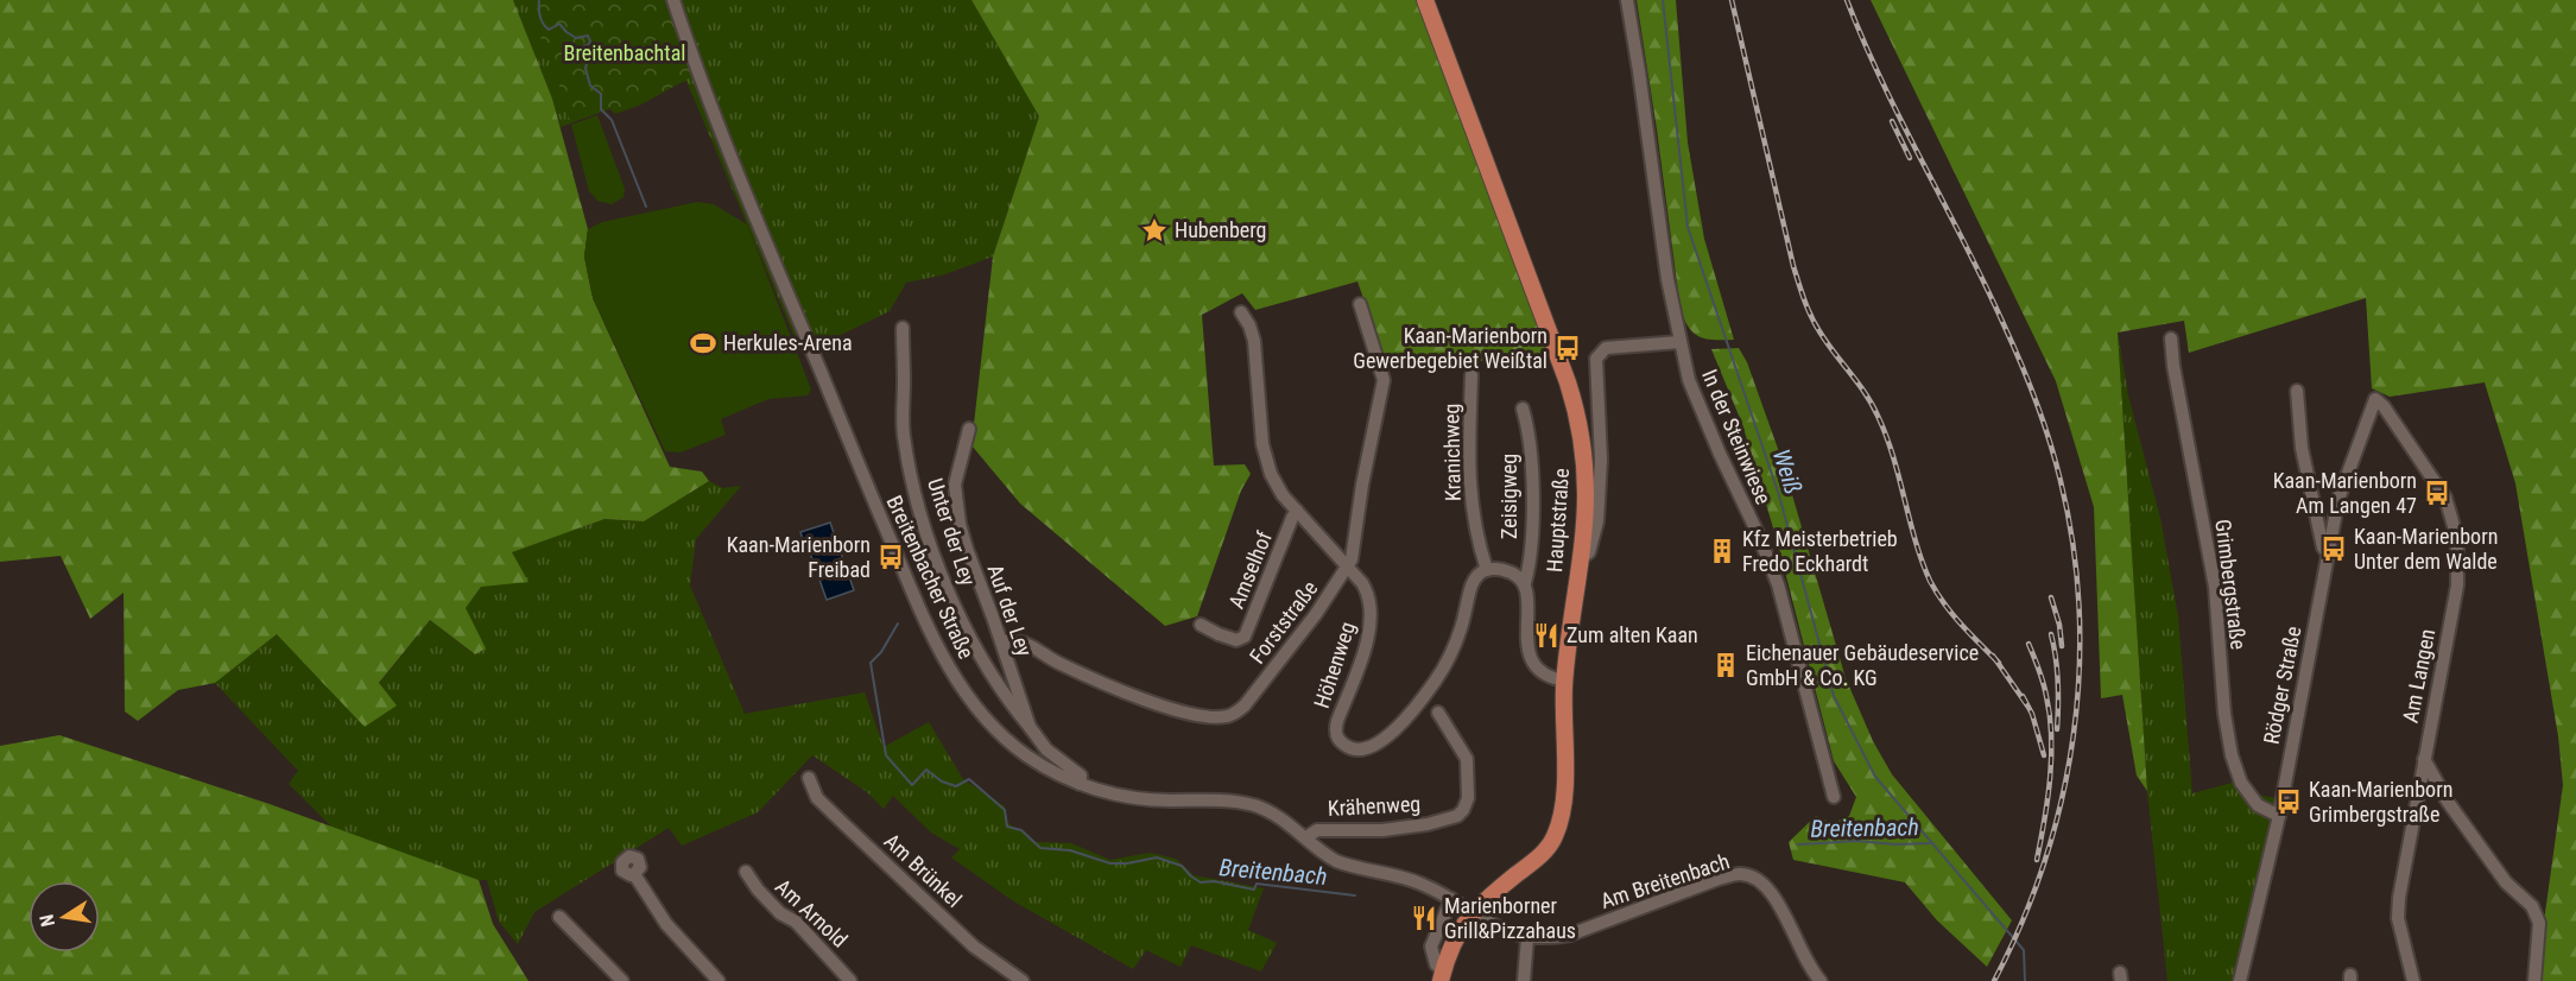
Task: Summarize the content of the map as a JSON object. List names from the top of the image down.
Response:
{
  "streets": {
    "main road": ["Hauptstraße"],
    "street": [
      "In der Steinwiese",
      "Kranichweg",
      "Zeisigweg",
      "Unter der Ley",
      "Amselhof",
      "Breitenbacher Straße",
      "Grimbergstraße",
      "Auf der Ley",
      "Forststraße",
      "Höhenweg",
      "Am Langen",
      "Rödger Straße",
      "Krähenweg",
      "Am Brünkel",
      "Am Breitenbach",
      "Am Arnold"
    ]
  },
  "crossings": [
    ["Kranichweg", "Höhenweg"],
    ["Hauptstraße", "Breitenbacher Straße"],
    ["Hauptstraße", "Am Breitenbach"],
    ["Unter der Ley", "Auf der Ley"],
    ["Amselhof", "Höhenweg"],
    ["Breitenbacher Straße", "Auf der Ley"],
    ["Breitenbacher Straße", "Krähenweg"],
    ["Breitenbacher Straße", "Am Breitenbach"],
    ["Grimbergstraße", "Rödger Straße"],
    ["Auf der Ley", "Forststraße"],
    ["Forststraße", "Höhenweg"],
    ["Am Langen", "Rödger Straße"]
  ],
  "water": ["Weiß", "Breitenbach"],
  "parks": ["Breitenbachtal"],
  "places": {
    "place": ["Hubenberg"],
    "sports": ["Herkules-Arena"],
    "bus stop": [
      "Kaan-Marienborn Gewerbegebiet Weißtal",
      "Kaan-Marienborn Am Langen 47",
      "Kaan-Marienborn Unter dem Walde",
      "Kaan-Marienborn Freibad",
      "Kaan-Marienborn Grimbergstraße"
    ],
    "building": ["Kfz Meisterbetrieb Fredo Eckhardt", "Eichenauer Gebäudeservice GmbH & Co. KG"],
    "restaurant": ["Zum alten Kaan", "Marienborner Grill&Pizzahaus"]
  },
  "north": "left"
}
